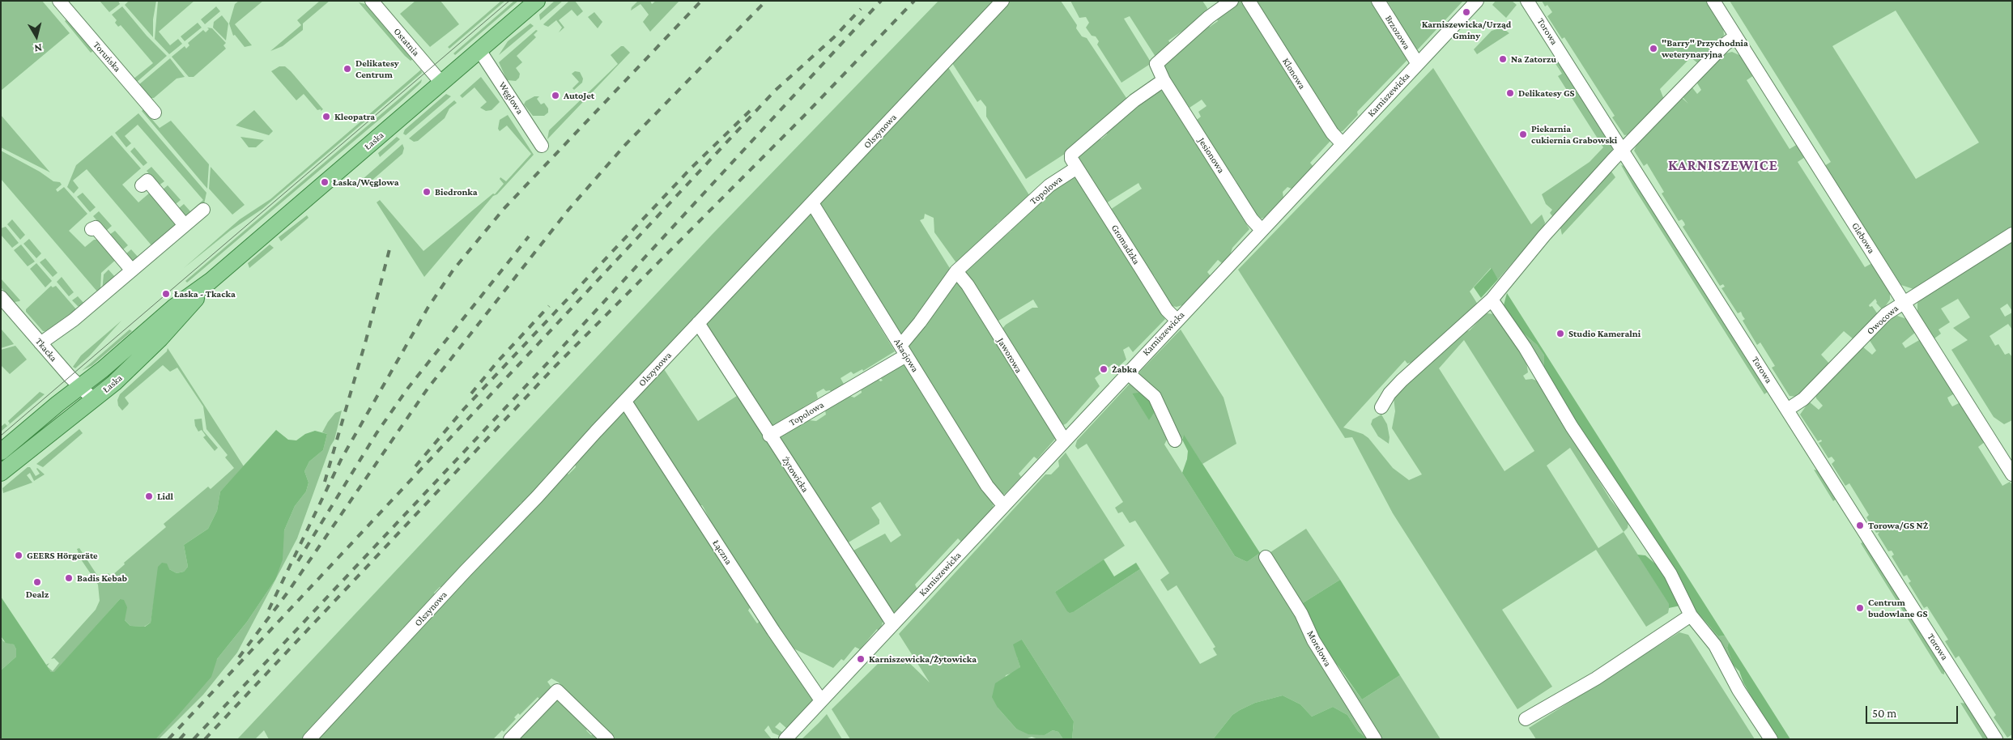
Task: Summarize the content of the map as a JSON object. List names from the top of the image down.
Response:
{
  "streets": {
    "main road": ["Łaska"],
    "street": [
      "Torowa",
      "Brzozowa",
      "Ostatnia",
      "Toruńska",
      "Klonowa",
      "Karniszewicka",
      "Węglowa",
      "Olszynowa",
      "Jesionowa",
      "Topolowa",
      "Glebowa",
      "Gromadzka",
      "Owocowa",
      "Tkacka",
      "Akacjowa",
      "Jaworowa",
      "Żytowicka",
      "Łączna",
      "Morelowa"
    ]
  },
  "crossings": [
    ["Torowa", "Owocowa"],
    ["Brzozowa", "Karniszewicka"],
    ["Ostatnia", "Łaska"],
    ["Klonowa", "Karniszewicka"],
    ["Karniszewicka", "Jesionowa"],
    ["Karniszewicka", "Gromadzka"],
    ["Karniszewicka", "Akacjowa"],
    ["Karniszewicka", "Jaworowa"],
    ["Karniszewicka", "Żytowicka"],
    ["Karniszewicka", "Łączna"],
    ["Węglowa", "Łaska"],
    ["Olszynowa", "Akacjowa"],
    ["Olszynowa", "Żytowicka"],
    ["Olszynowa", "Łączna"],
    ["Łaska", "Tkacka"],
    ["Topolowa", "Gromadzka"],
    ["Topolowa", "Akacjowa"],
    ["Topolowa", "Jaworowa"],
    ["Topolowa", "Żytowicka"],
    ["Glebowa", "Owocowa"]
  ],
  "districts": ["KARNISZEWICE"],
  "places": [
    "Karniszewicka/Urząd Gminy",
    "\"Barry\" Przychodnia weterynaryjna",
    "Na Zatorzu",
    "Delikatesy Centrum",
    "Delikatesy GS",
    "AutoJet",
    "Kleopatra",
    "Piekarnia cukiernia Grabowski",
    "Łaska/Węglowa",
    "Biedronka",
    "Łaska - Tkacka",
    "Studio Kameralni",
    "Żabka",
    "Lidl",
    "Torowa/GS NŻ",
    "GEERS Hörgeräte",
    "Badis Kebab",
    "Dealz",
    "Centrum budowlane GS",
    "Karniszewicka/Żytowicka"
  ],
  "scale_bar": "50 m",
  "north": "bottom"
}
